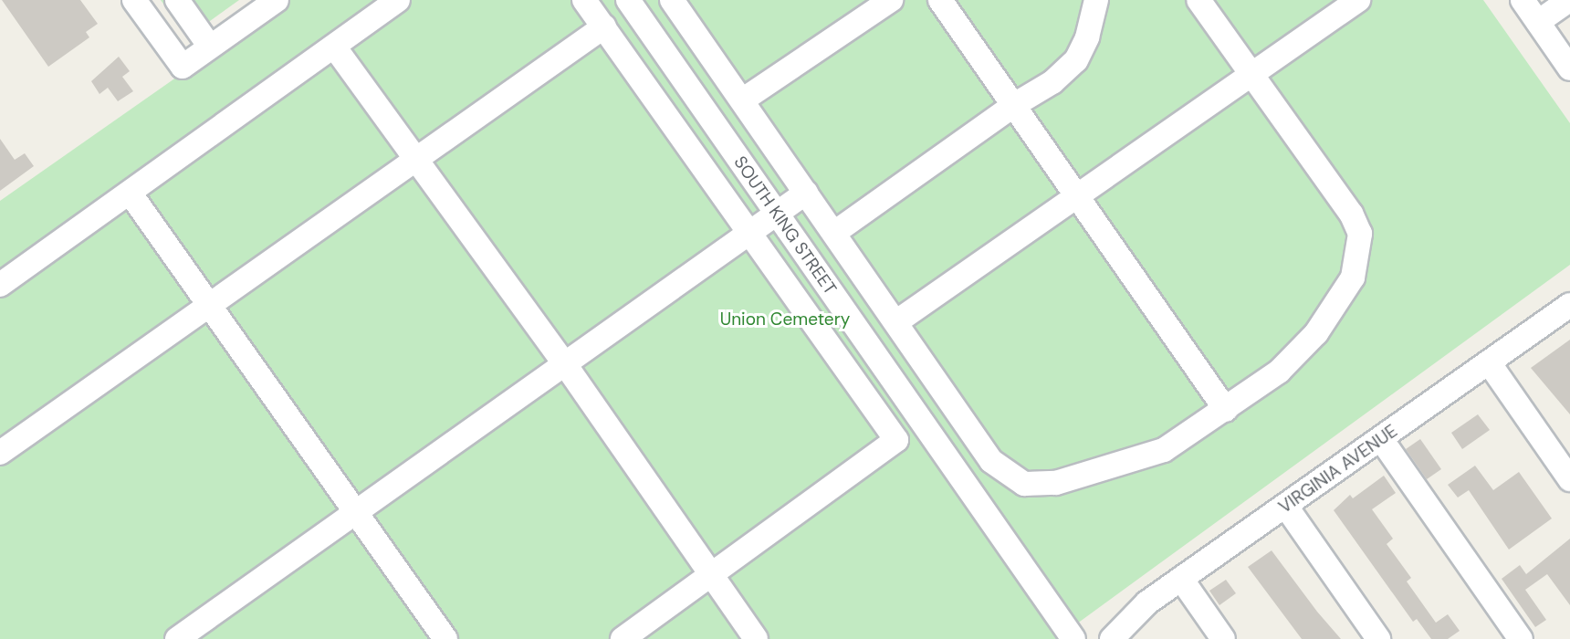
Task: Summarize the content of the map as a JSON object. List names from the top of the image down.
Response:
{
  "streets": {
    "street": ["SOUTH KING STREET", "VIRGINIA AVENUE"]
  },
  "parks": ["Union Cemetery"]
}
